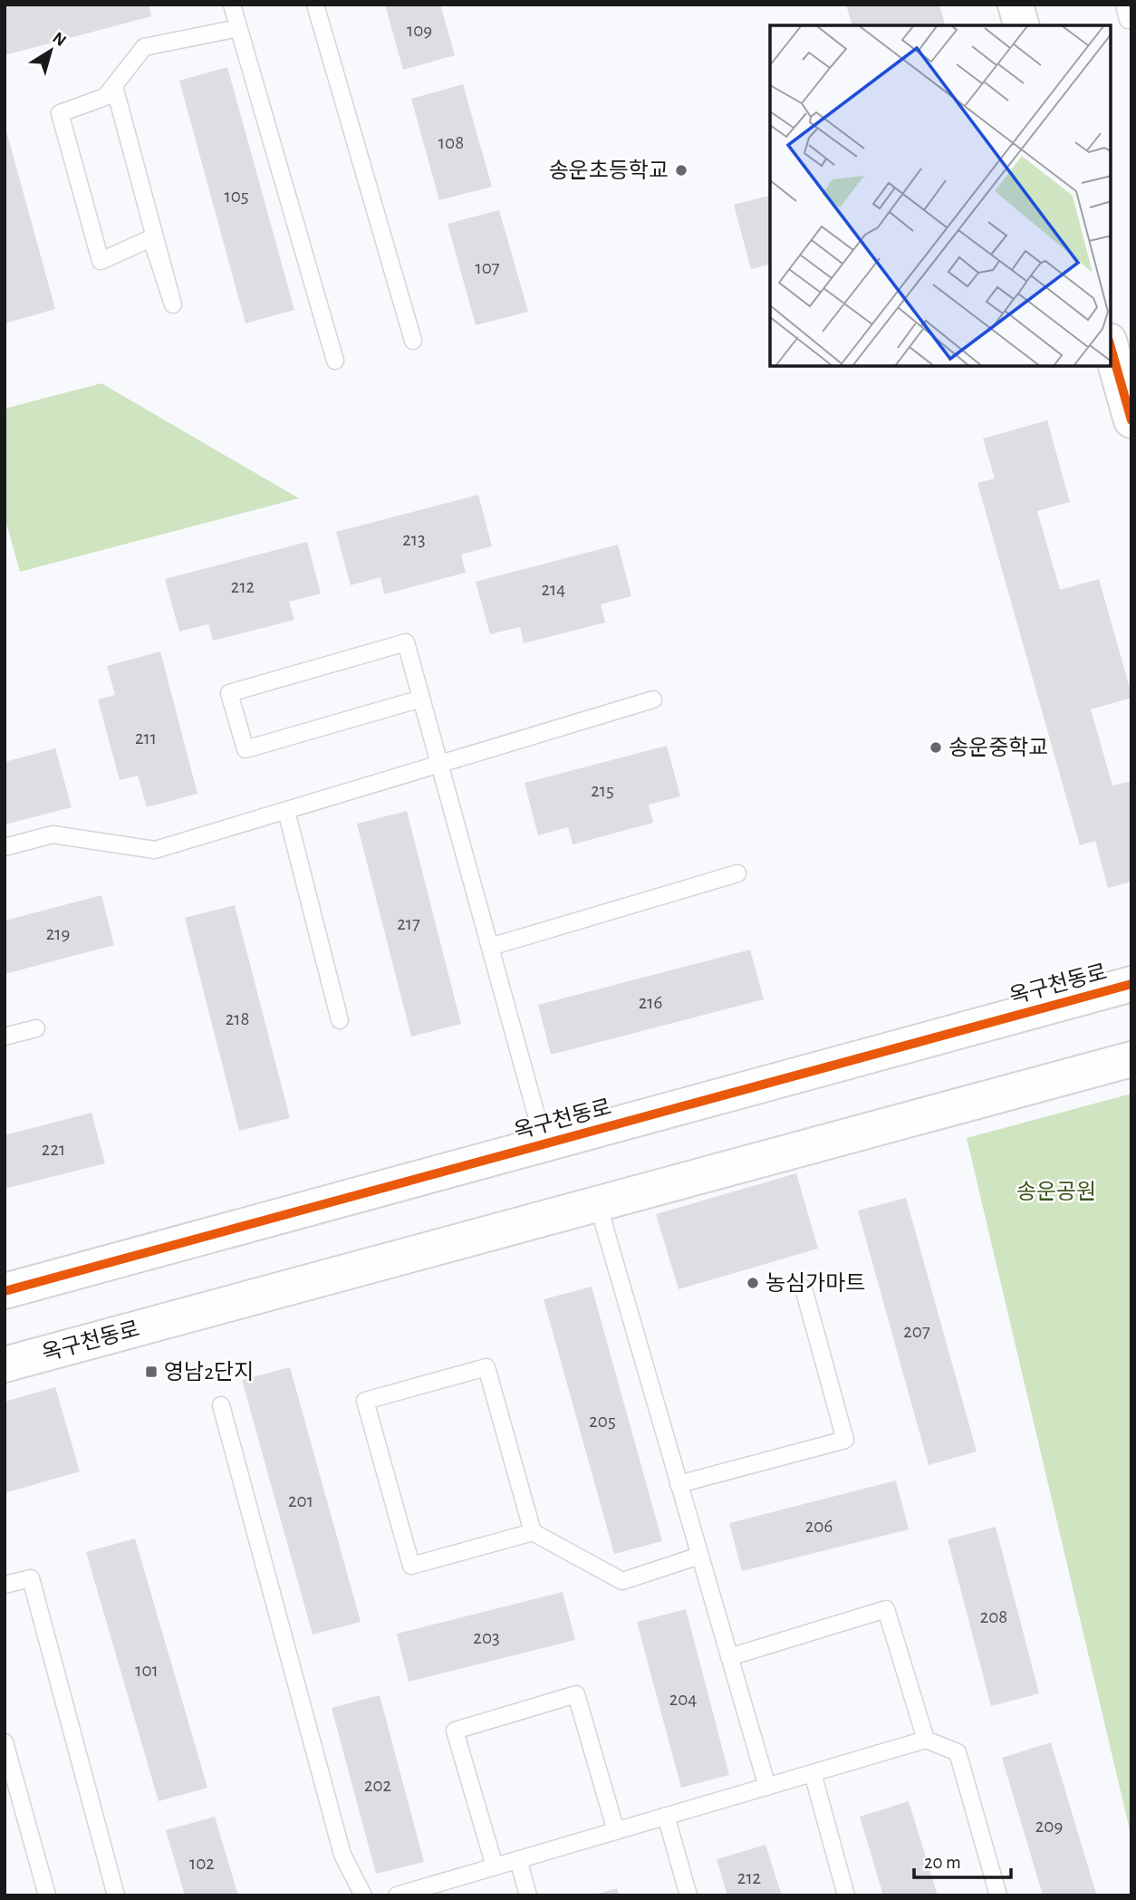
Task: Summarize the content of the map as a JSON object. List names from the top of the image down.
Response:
{
  "streets": {
    "street": ["옥구천동로"]
  },
  "parks": ["송운공원"],
  "places": {
    "other": ["송운초등학교", "송운중학교", "농심가마트"],
    "transit": ["영남2단지"]
  },
  "house_numbers": [
    "109",
    "108",
    "105",
    "107",
    "213",
    "212",
    "214",
    "211",
    "215",
    "217",
    "219",
    "216",
    "218",
    "221",
    "207",
    "205",
    "201",
    "206",
    "208",
    "203",
    "101",
    "204",
    "202",
    "209",
    "102",
    "212"
  ],
  "scale_bar": "20 m",
  "north": "top right"
}
